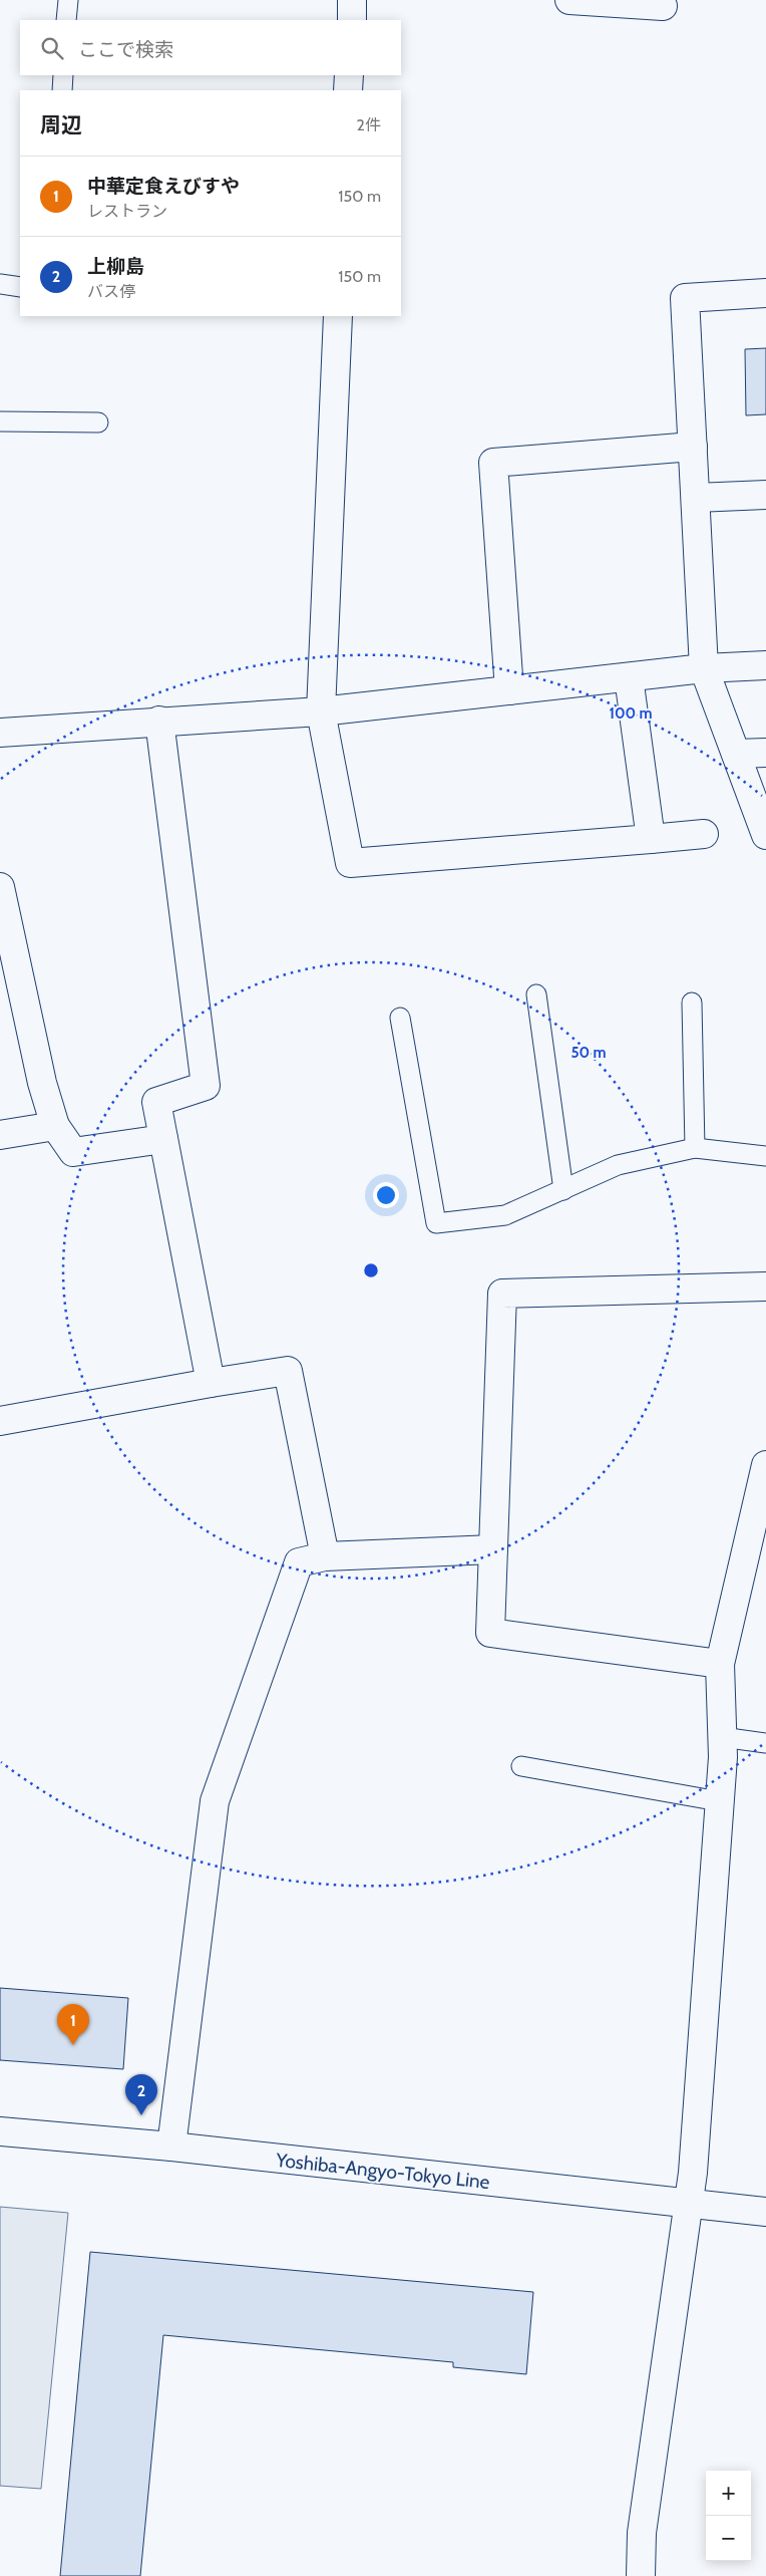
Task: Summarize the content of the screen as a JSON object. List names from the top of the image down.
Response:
{
  "streets": {
    "street": ["Yoshiba-Angyo-Tokyo Line"]
  },
  "page": {
    "search": "ここで検索",
    "heading": ["周辺", "2件"],
    "list": [
      {
        "mark": "1",
        "name": "中華定食えびすや",
        "note": "レストラン",
        "value": "150 m"
      },
      {
        "mark": "2",
        "name": "上柳島",
        "note": "バス停",
        "value": "150 m"
      }
    ],
    "pins": ["1", "2"],
    "map_buttons": ["+", "−"]
  },
  "rings": ["100 m", "50 m"]
}
